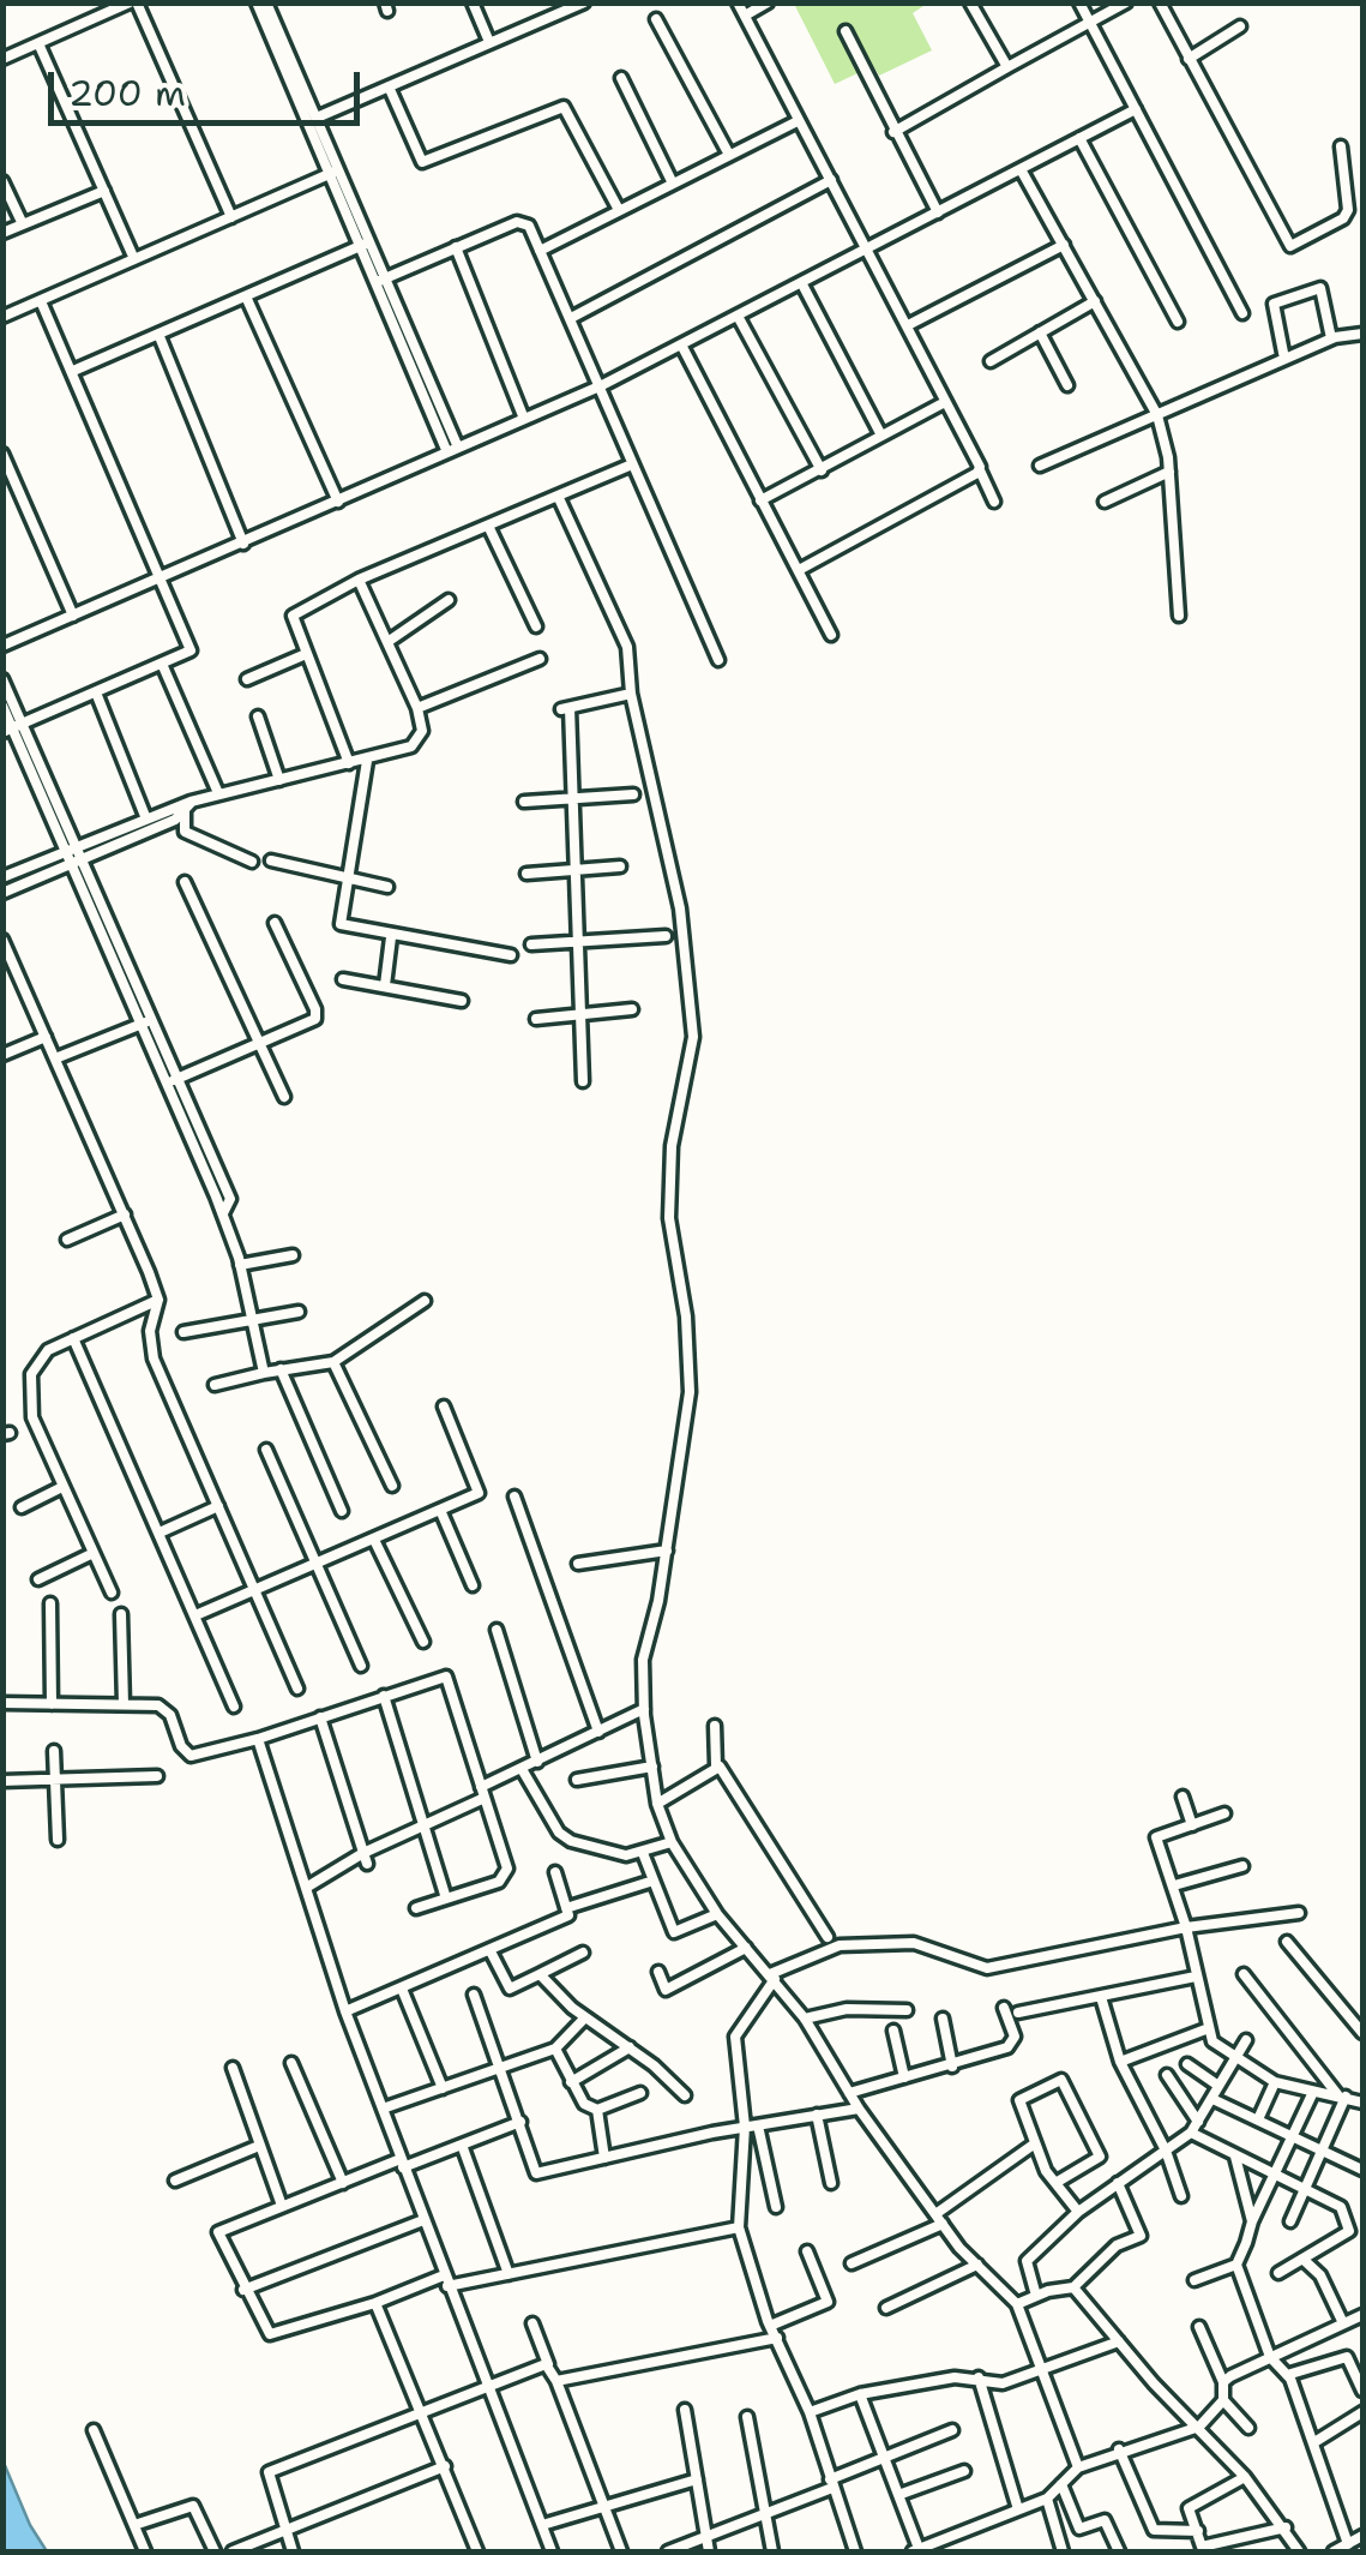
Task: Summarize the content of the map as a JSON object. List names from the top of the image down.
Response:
{
  "scale_bar": "200 m"
}
